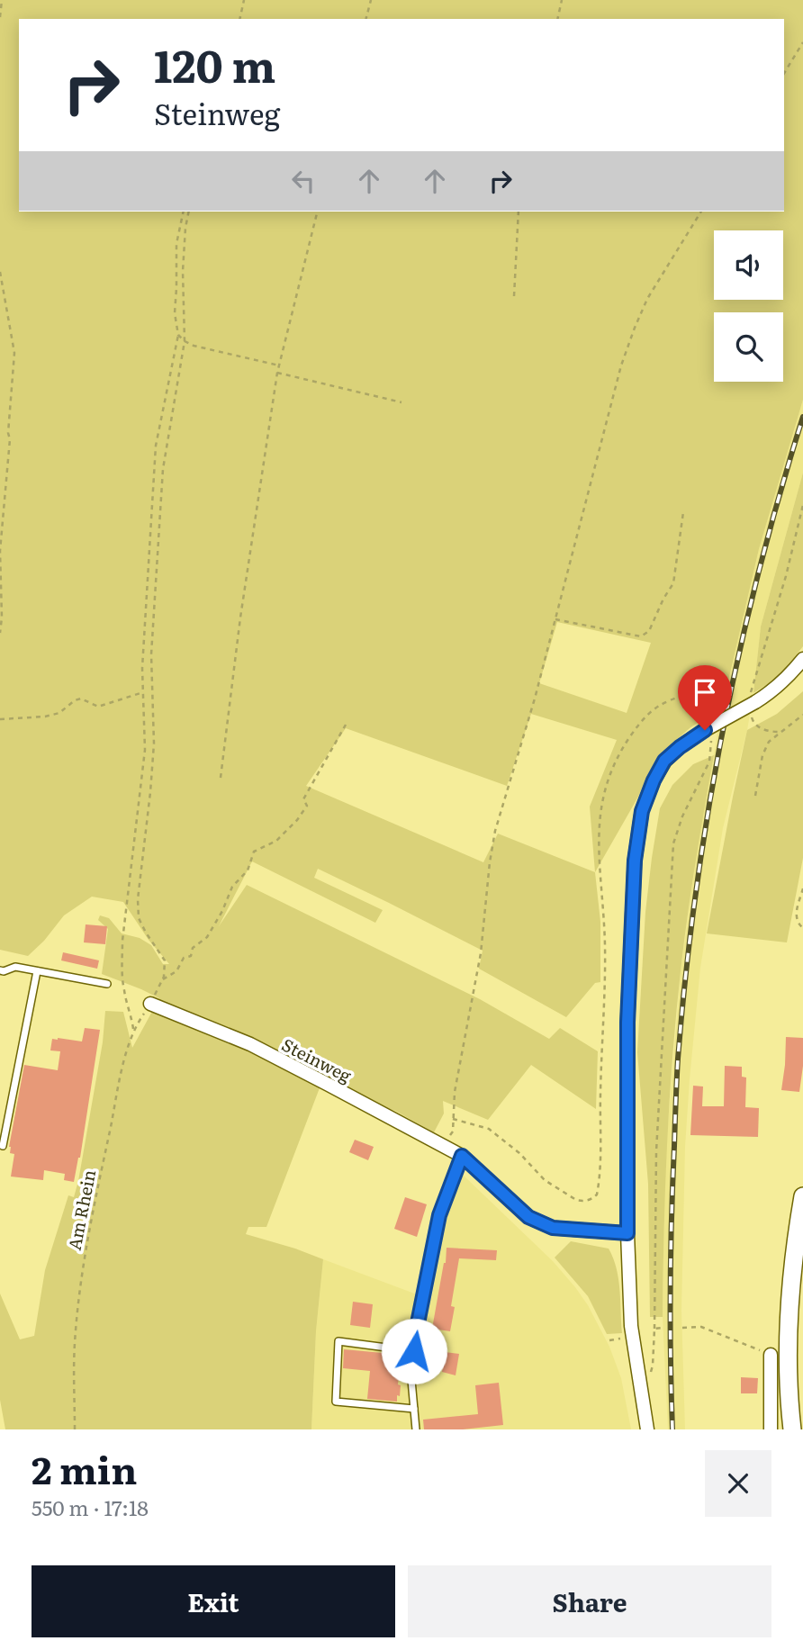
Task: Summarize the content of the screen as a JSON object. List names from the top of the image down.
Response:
{
  "streets": {
    "street": ["Steinweg"],
    "path": ["Am Rhein"]
  },
  "crossings": [
    ["Steinweg", "Am Rhein"]
  ],
  "page": {
    "turn": ["120 m", "Steinweg"],
    "heading": ["2 min", "550 m · 17:18"],
    "buttons": ["Exit", "Share"]
  }
}
